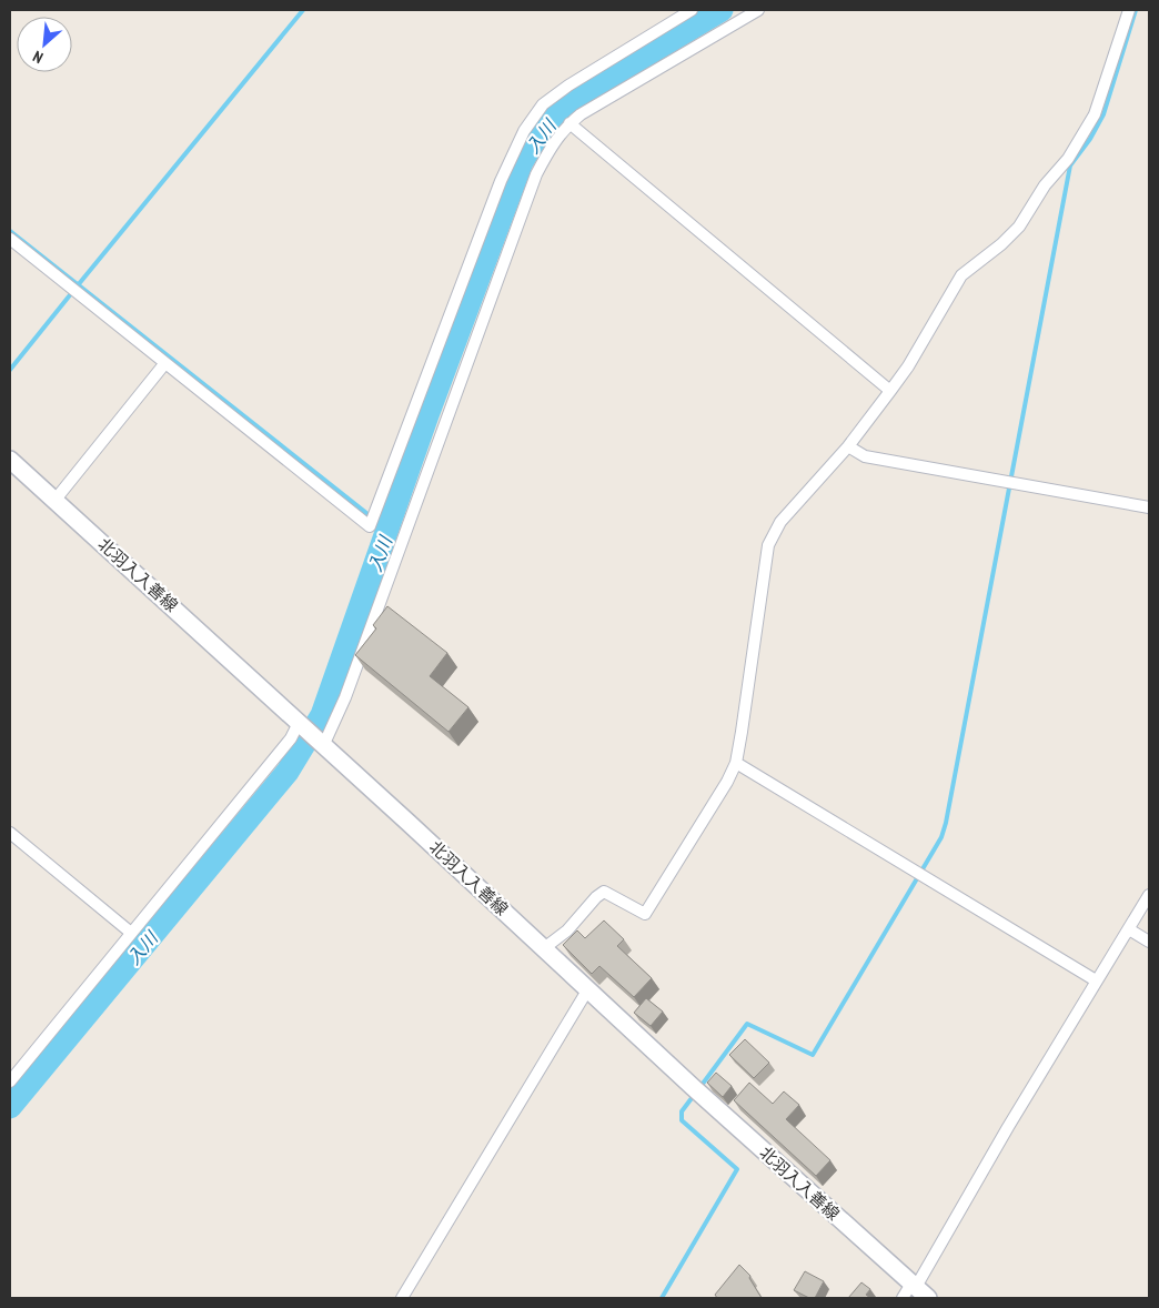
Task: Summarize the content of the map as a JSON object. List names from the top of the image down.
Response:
{
  "streets": {
    "main road": ["北羽入入善線"]
  },
  "water": ["入川"],
  "north": "bottom left"
}
